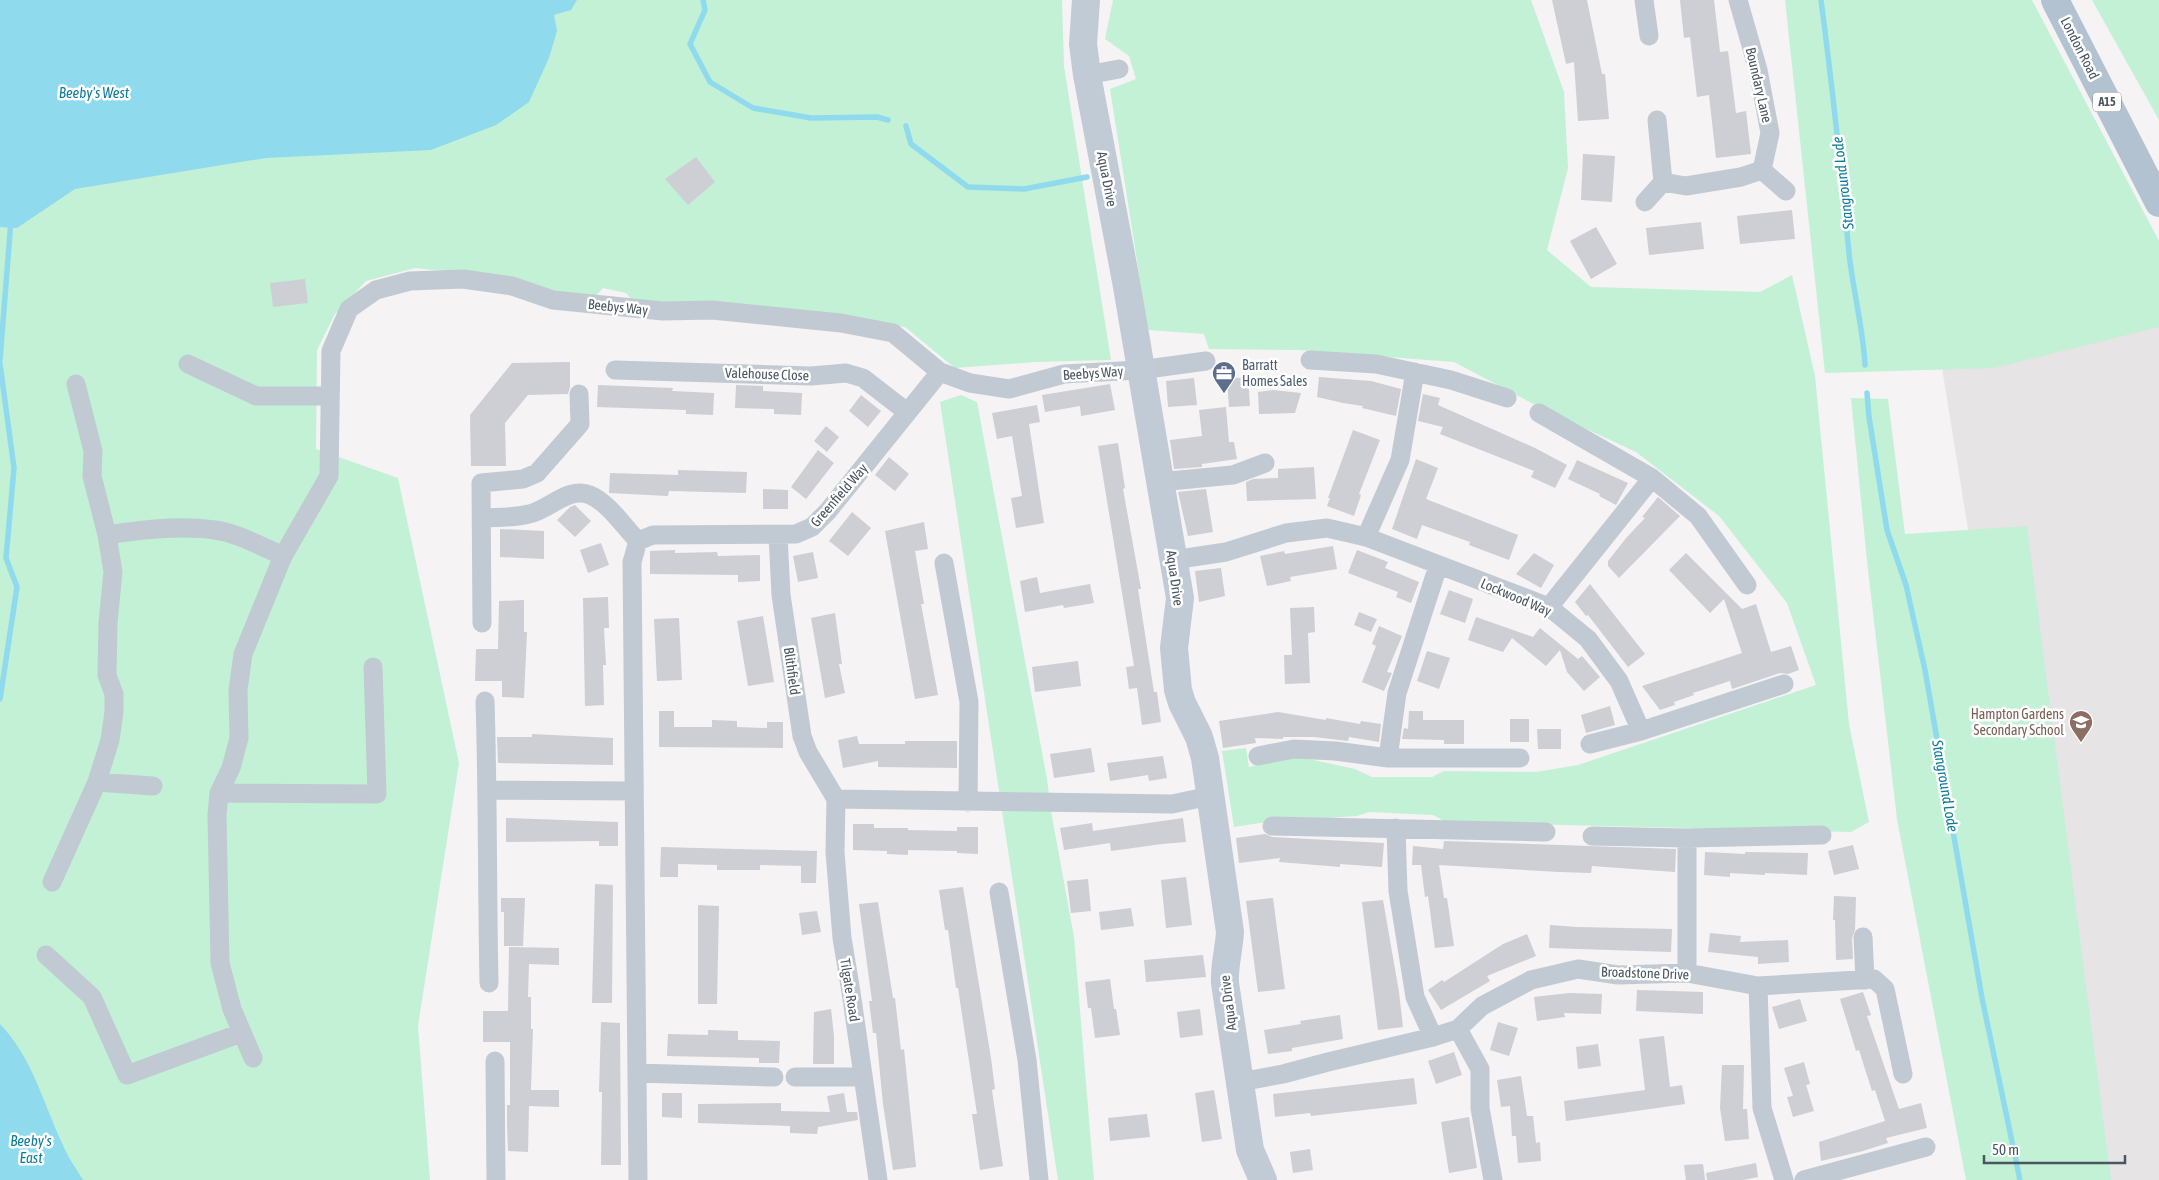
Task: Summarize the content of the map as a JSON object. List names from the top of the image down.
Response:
{
  "streets": {
    "main road": ["London Road", "A15"],
    "street": [
      "Boundary Lane",
      "Aqua Drive",
      "Beebys Way",
      "Valehouse Close",
      "Greenfield Way",
      "Lockwood Way",
      "Blithfield",
      "Broadstone Drive",
      "Tilgate Road"
    ]
  },
  "crossings": [
    ["Aqua Drive", "Beebys Way"],
    ["Aqua Drive", "Lockwood Way"],
    ["Aqua Drive", "Broadstone Drive"],
    ["Beebys Way", "Greenfield Way"],
    ["Valehouse Close", "Greenfield Way"],
    ["Greenfield Way", "Blithfield"],
    ["Blithfield", "Tilgate Road"]
  ],
  "water": ["Beeby's West", "Stanground Lode", "Beeby's East"],
  "places": {
    "office": ["Barratt Homes Sales"],
    "school or university": ["Hampton Gardens Secondary School"]
  },
  "scale_bar": "50 m"
}
